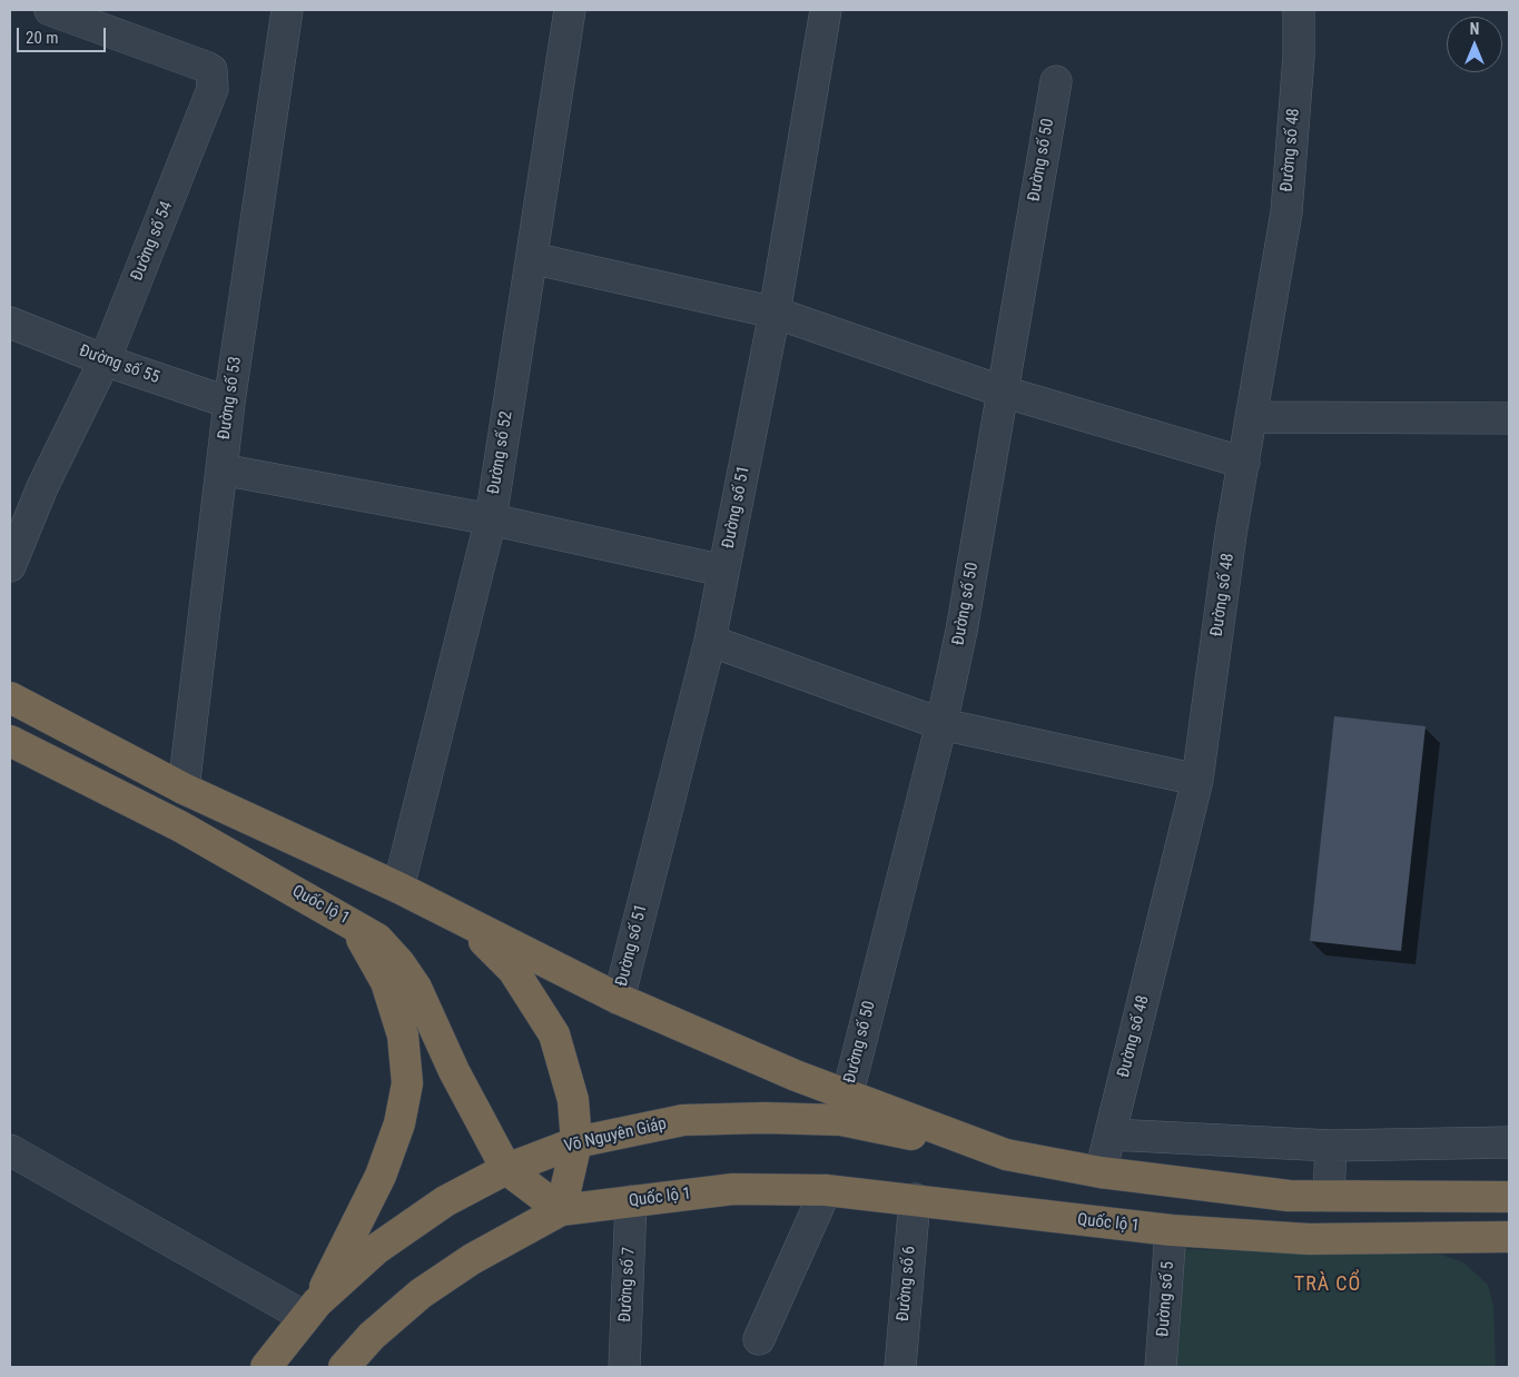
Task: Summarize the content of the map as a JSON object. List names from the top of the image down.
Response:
{
  "streets": {
    "highway": ["Quốc lộ 1", "Võ Nguyên Giáp"],
    "street": [
      "Đường số 48",
      "Đường số 50",
      "Đường số 54",
      "Đường số 55",
      "Đường số 53",
      "Đường số 52",
      "Đường số 51",
      "Đường số 6",
      "Đường số 7",
      "Đường số 5"
    ]
  },
  "crossings": [
    ["Đường số 50", "Võ Nguyên Giáp"],
    ["Đường số 54", "Đường số 55"],
    ["Đường số 55", "Đường số 53"],
    ["Quốc lộ 1", "Võ Nguyên Giáp"],
    ["Quốc lộ 1", "Đường số 6"],
    ["Quốc lộ 1", "Đường số 7"],
    ["Quốc lộ 1", "Đường số 5"]
  ],
  "districts": ["TRÀ CỔ"],
  "scale_bar": "20 m",
  "north": "top"
}
